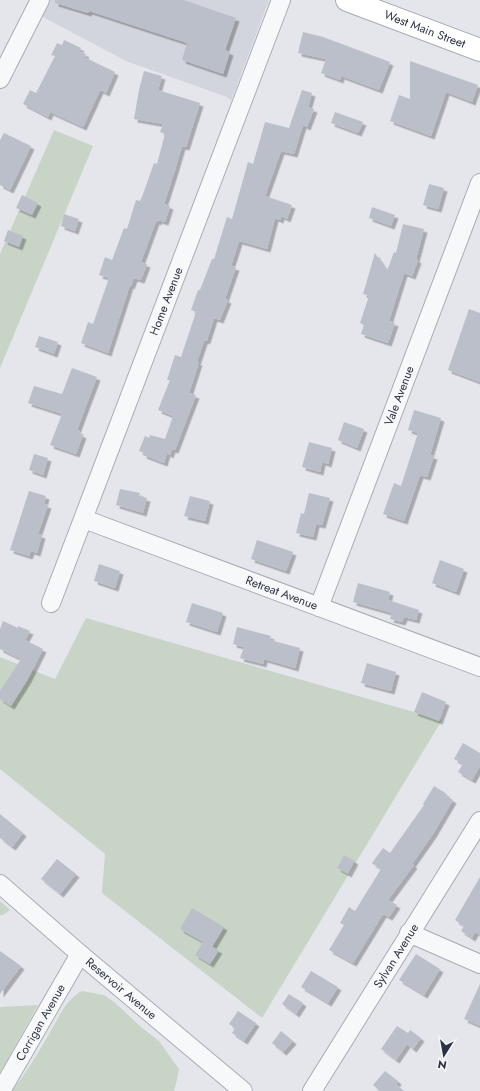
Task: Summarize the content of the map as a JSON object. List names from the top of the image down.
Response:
{
  "streets": {
    "main road": ["West Main Street"],
    "street": [
      "Home Avenue",
      "Vale Avenue",
      "Retreat Avenue",
      "Sylvan Avenue",
      "Reservoir Avenue",
      "Corrigan Avenue"
    ]
  },
  "crossings": [
    ["Home Avenue", "Retreat Avenue"],
    ["Vale Avenue", "Retreat Avenue"],
    ["Reservoir Avenue", "Corrigan Avenue"]
  ],
  "north": "bottom"
}
